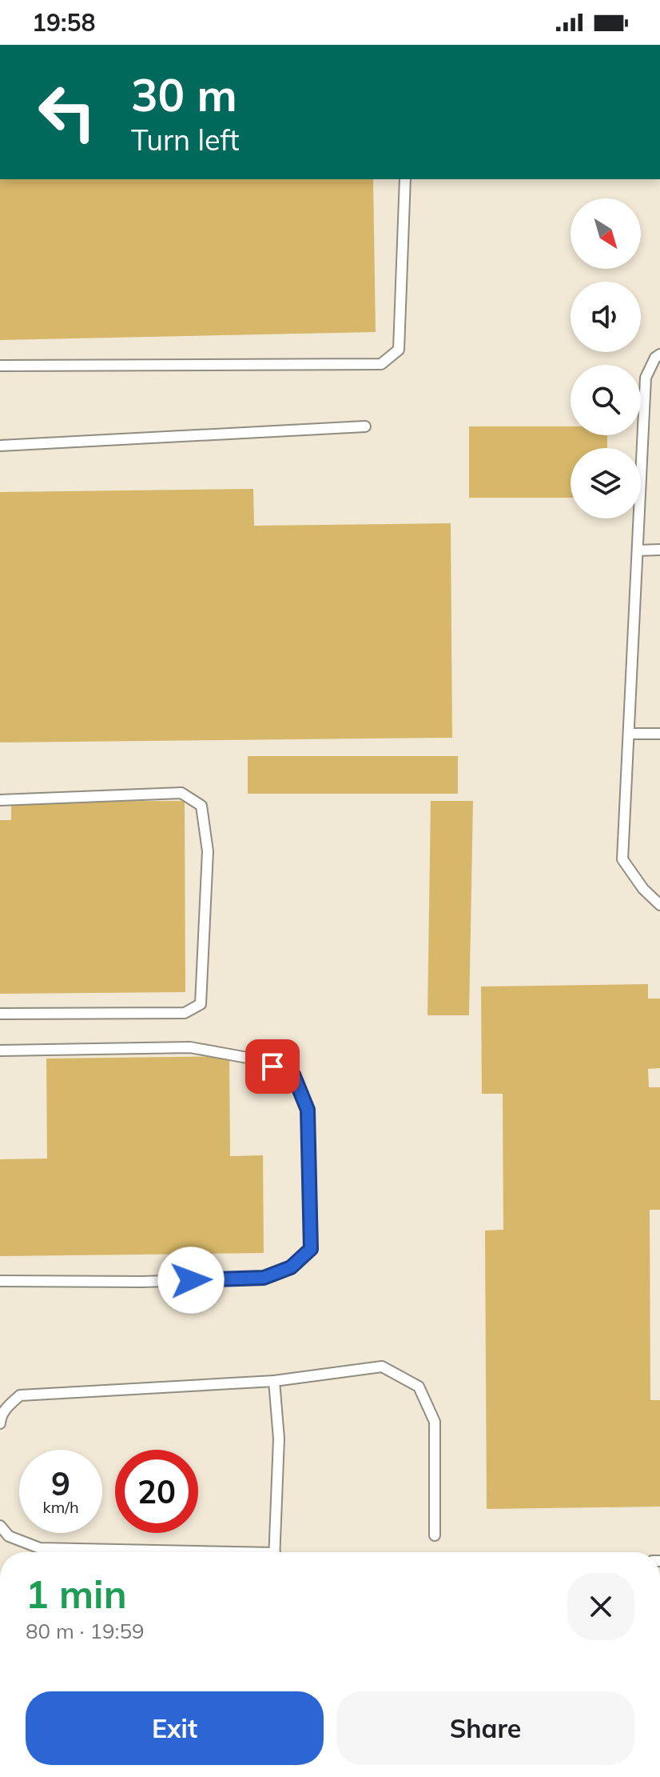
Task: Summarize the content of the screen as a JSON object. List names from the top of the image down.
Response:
{
  "north": "bottom right",
  "page": {
    "status": "19:58",
    "turn": ["30 m", "Turn left"],
    "speed": "9 km/h",
    "limit": "20",
    "heading": ["1 min", "80 m · 19:59"],
    "buttons": ["Exit", "Share"]
  }
}
